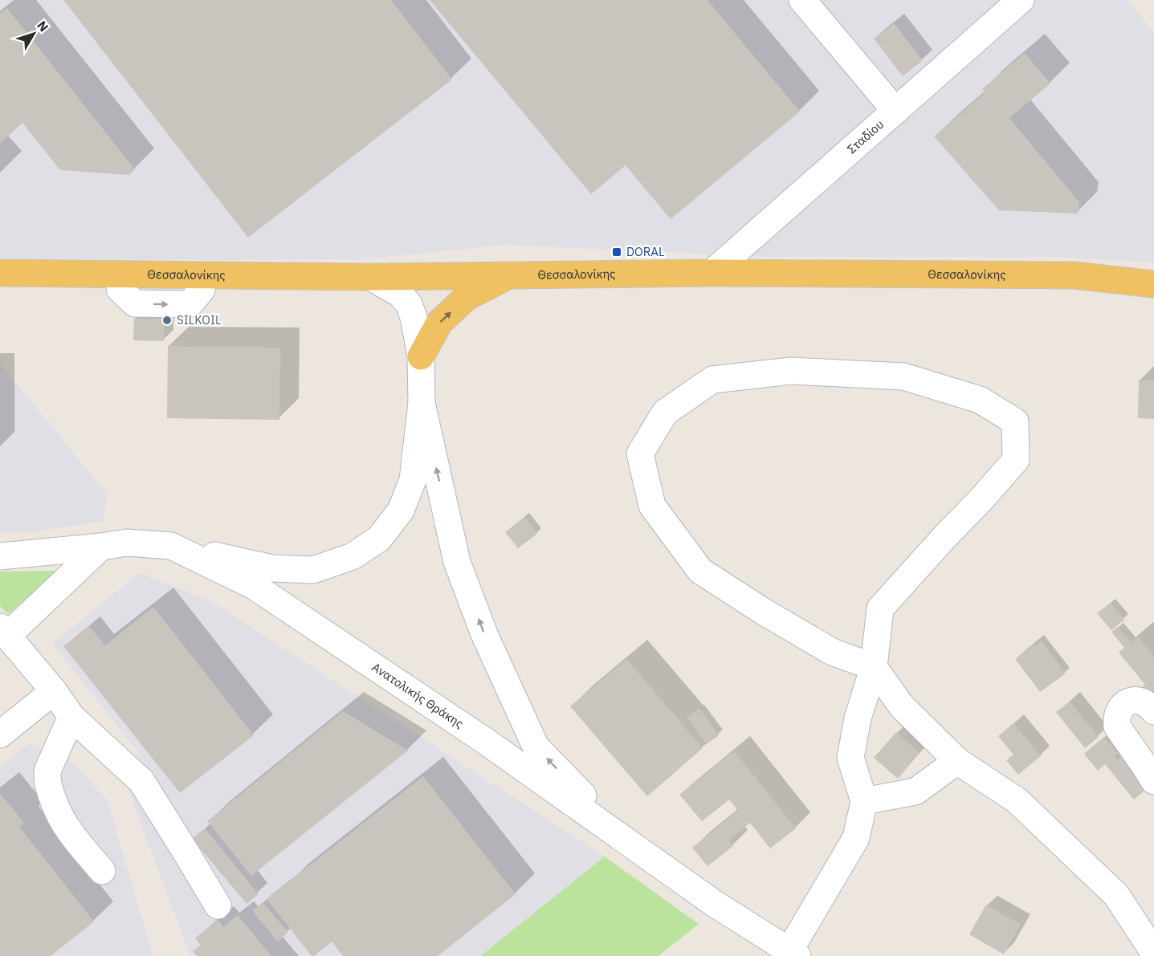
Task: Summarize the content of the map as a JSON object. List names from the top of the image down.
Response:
{
  "streets": {
    "main road": ["Θεσσαλονίκης"],
    "street": ["Σταδίου", "Ανατολικής Θράκης"]
  },
  "crossings": [
    ["Σταδίου", "Θεσσαλονίκης"]
  ],
  "places": {
    "transit": ["DORAL"],
    "other": ["SILKOIL"]
  },
  "north": "top right"
}
